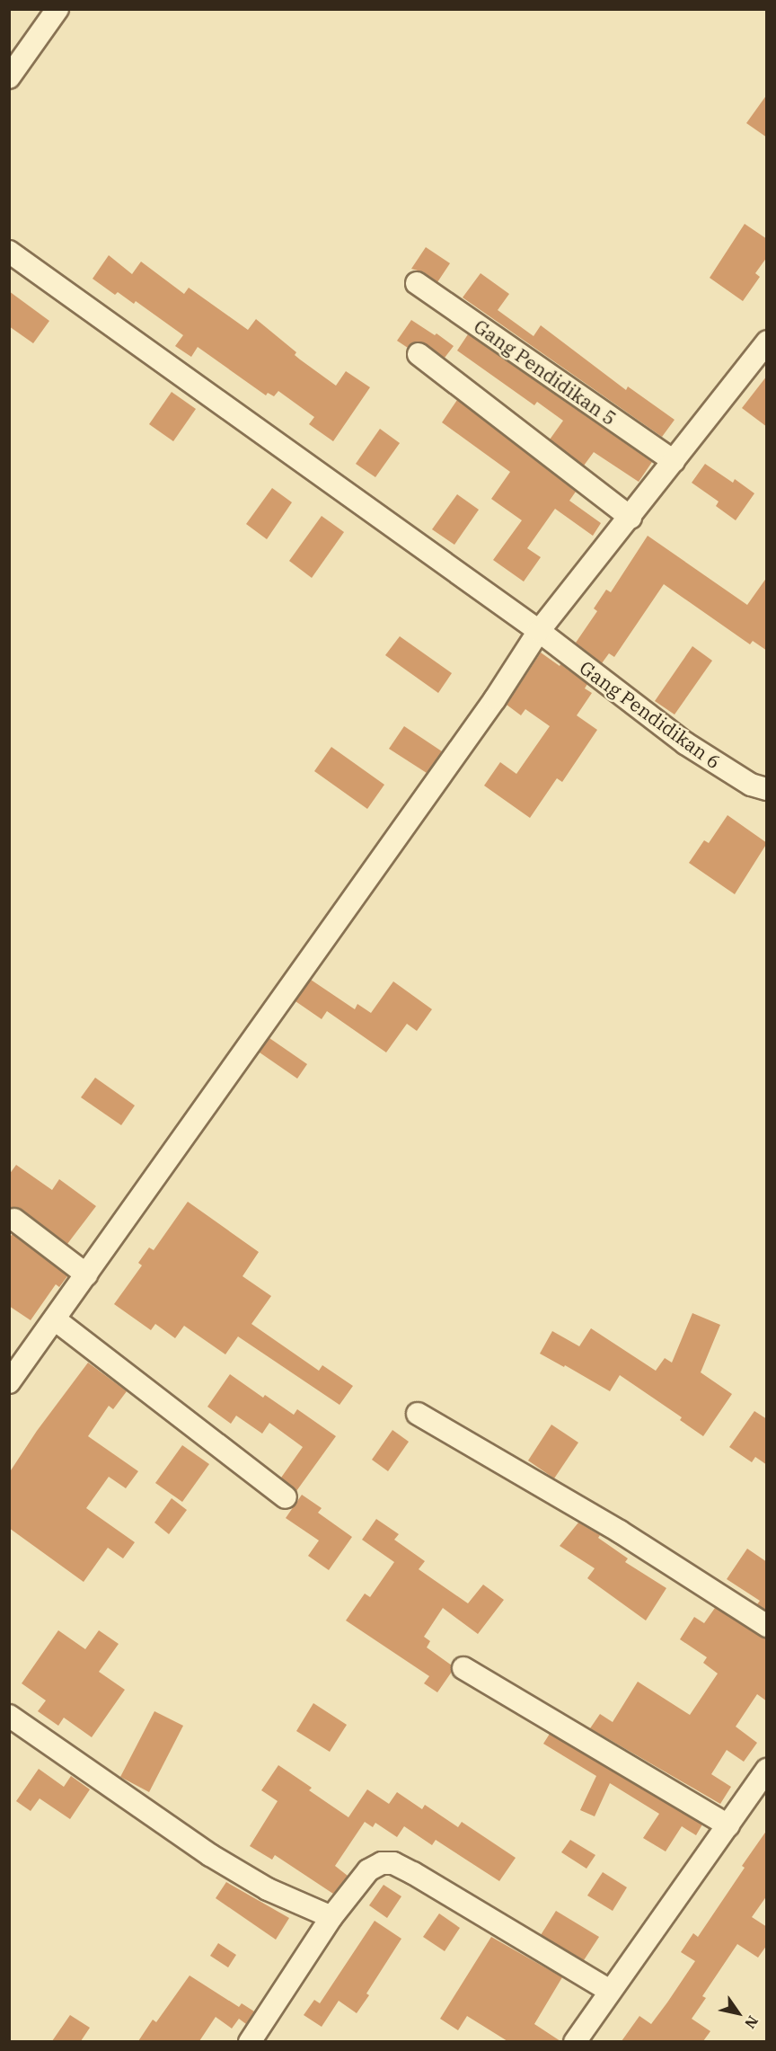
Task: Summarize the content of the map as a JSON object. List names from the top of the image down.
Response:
{
  "streets": {
    "street": ["Gang Pendidikan 5", "Gang Pendidikan 6"]
  },
  "north": "bottom right"
}
